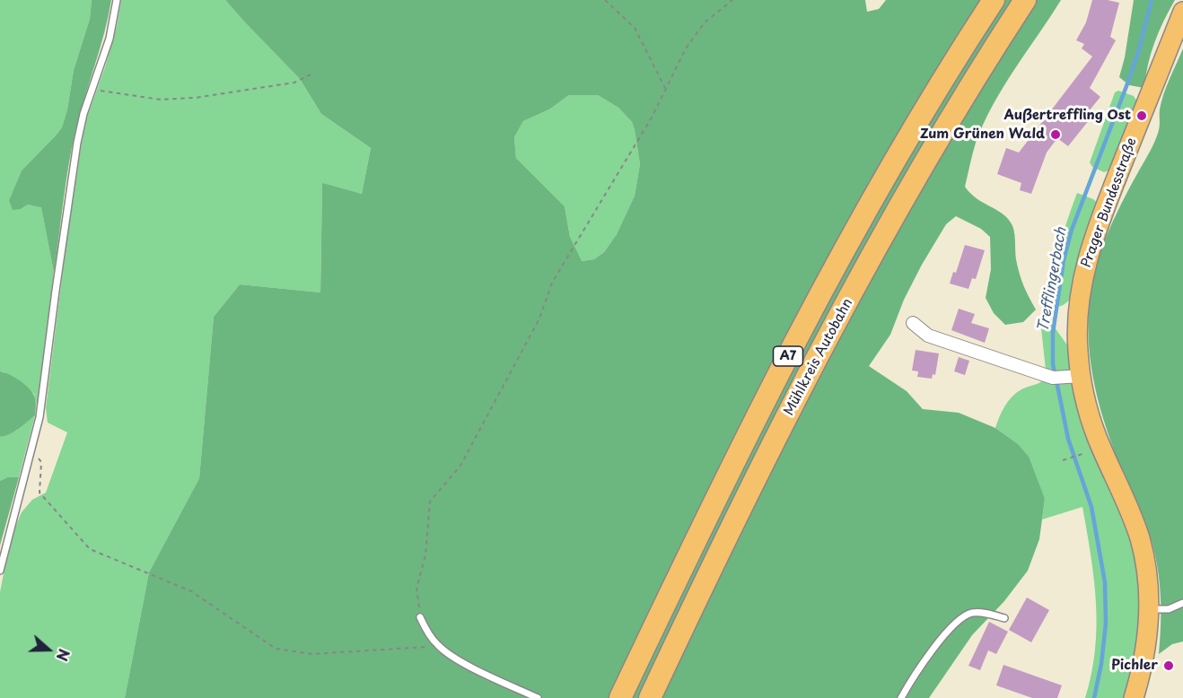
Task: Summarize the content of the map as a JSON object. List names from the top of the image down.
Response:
{
  "streets": {
    "highway": ["A7", "Mühlkreis Autobahn"],
    "main road": ["Prager Bundesstraße"]
  },
  "water": ["Trefflingerbach"],
  "places": ["Außertreffling Ost", "Zum Grünen Wald", "Pichler"],
  "north": "right"
}
